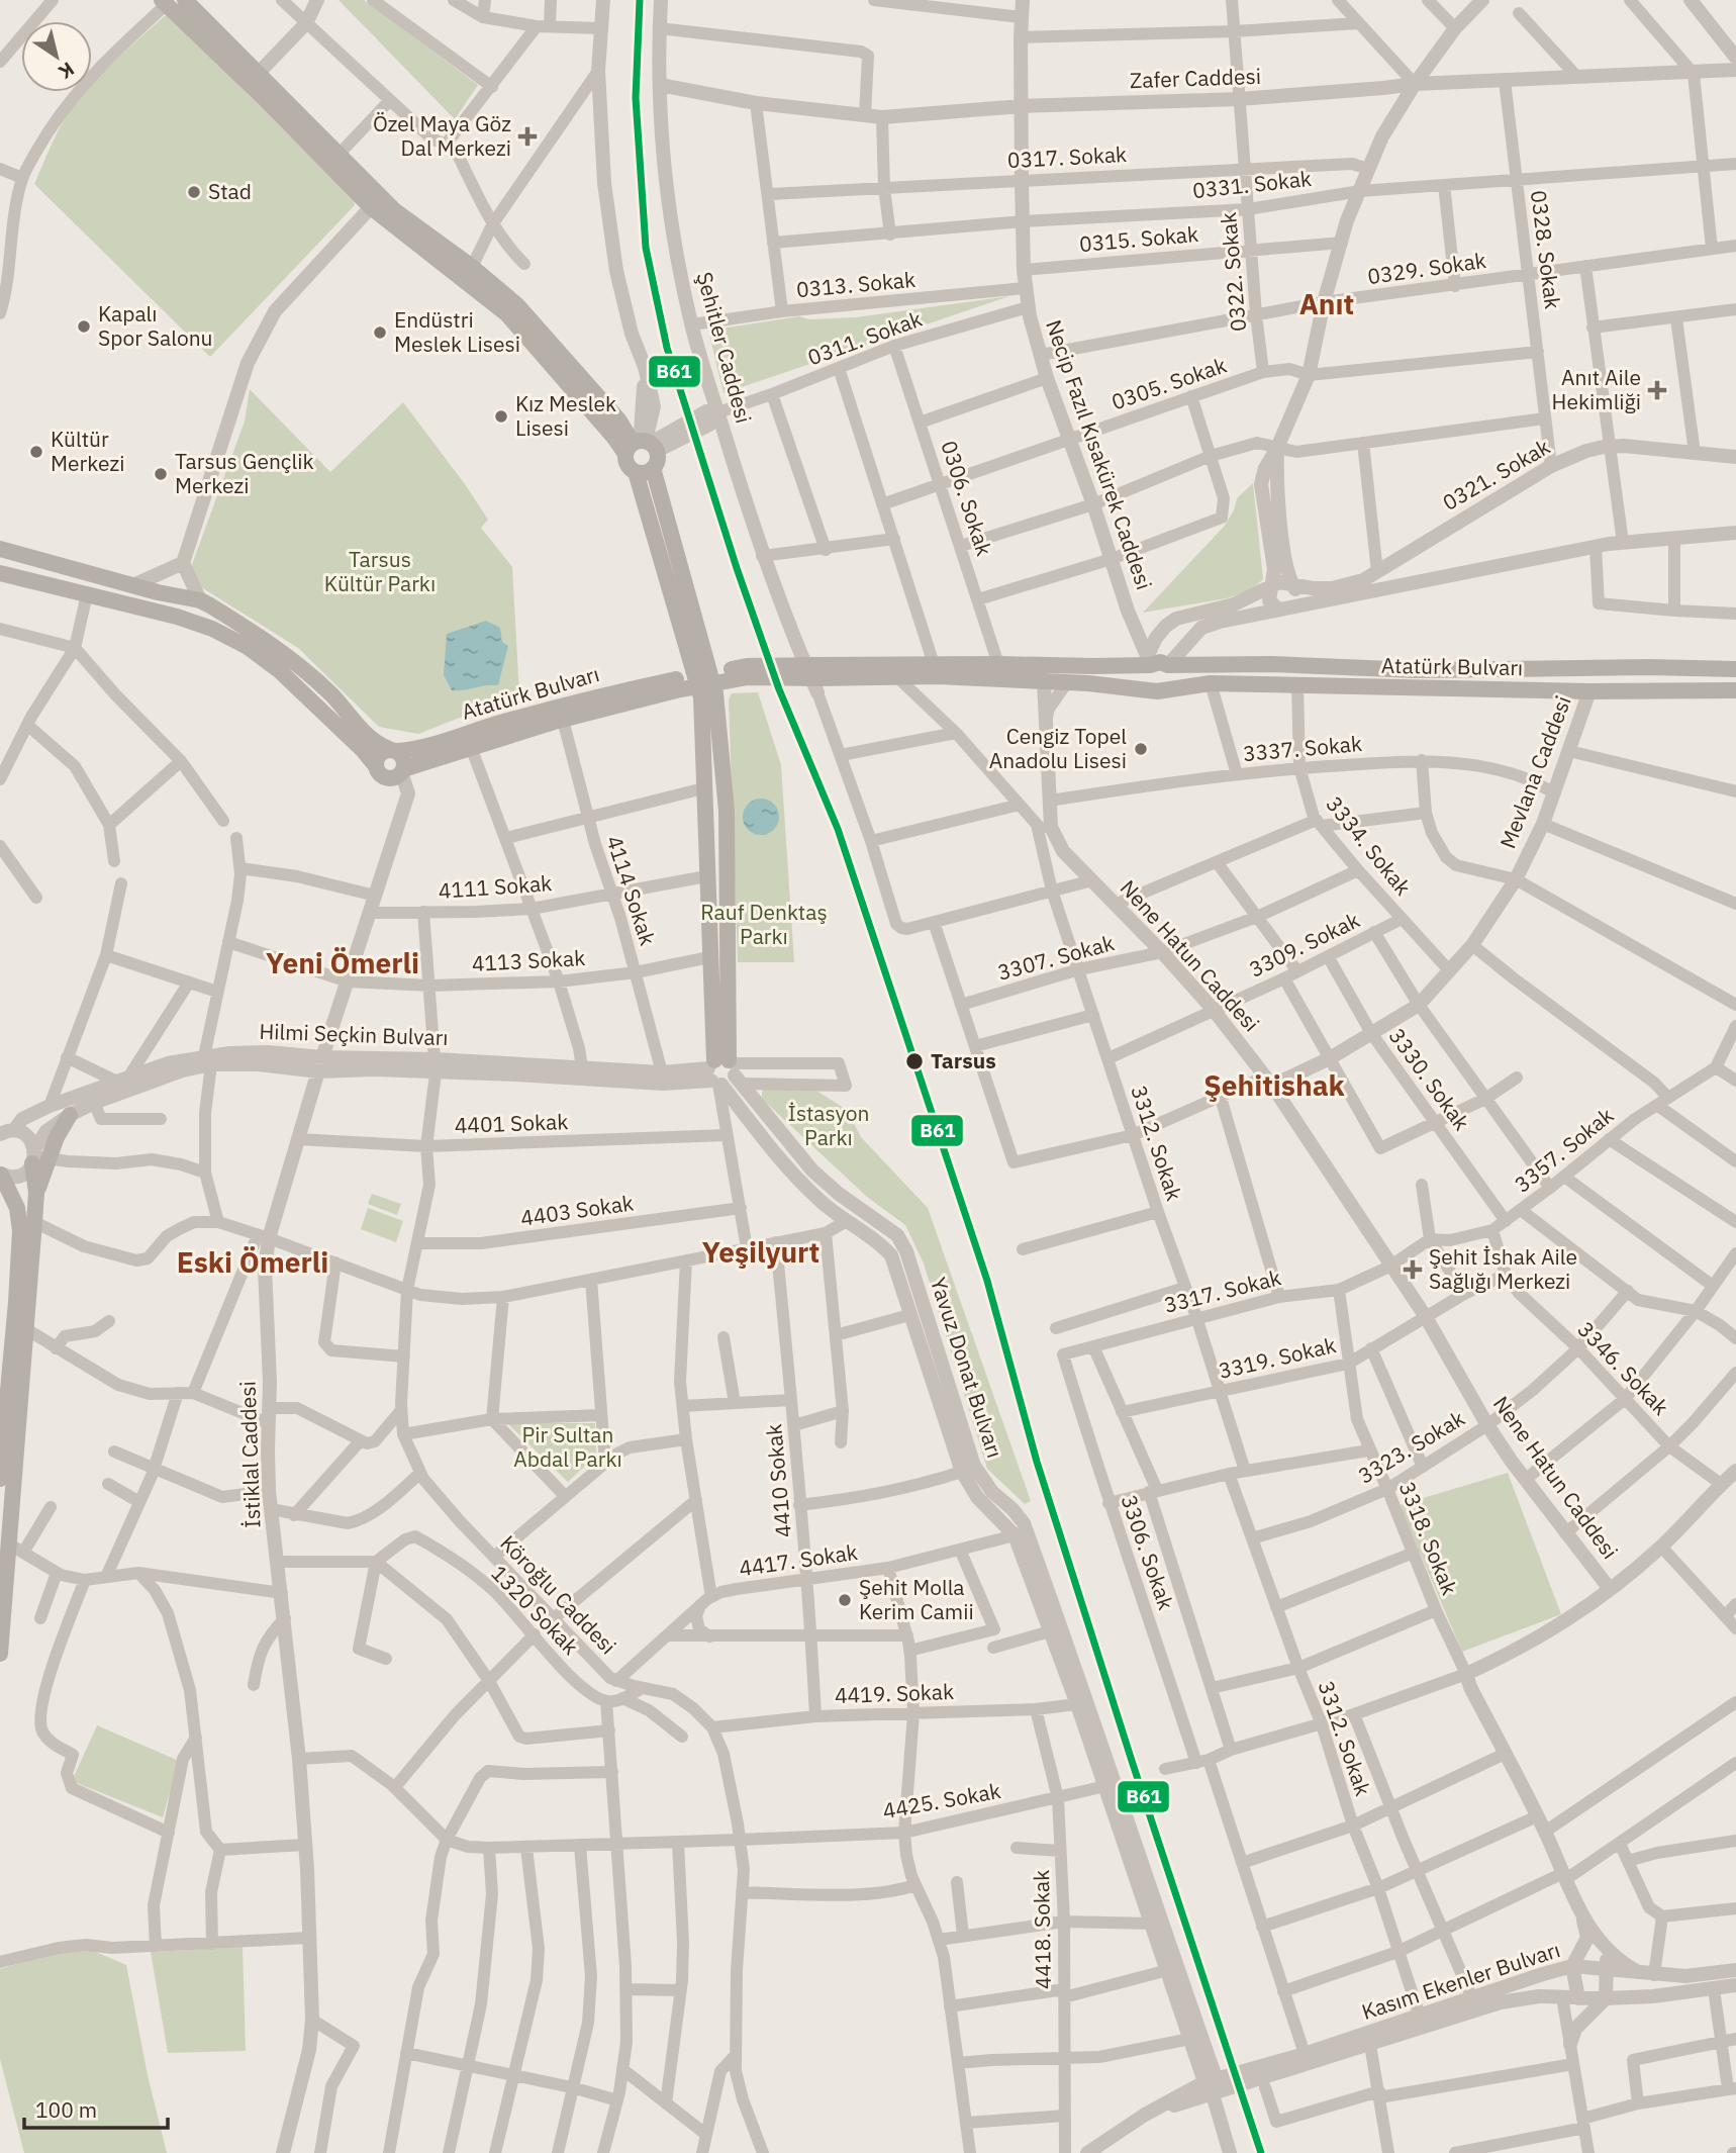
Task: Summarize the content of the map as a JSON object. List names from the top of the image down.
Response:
{
  "streets": {
    "main road": ["Atatürk Bulvarı"],
    "street": [
      "Zafer Caddesi",
      "0317. Sokak",
      "0331. Sokak",
      "0315. Sokak",
      "0328. Sokak",
      "0329. Sokak",
      "0322. Sokak",
      "0313. Sokak",
      "0311. Sokak",
      "Şehitler Caddesi",
      "0305. Sokak",
      "Necip Fazıl Kısakürek Caddesi",
      "0321. Sokak",
      "0306. Sokak",
      "3337. Sokak",
      "Mevlana Caddesi",
      "3334. Sokak",
      "4111 Sokak",
      "4114 Sokak",
      "3309. Sokak",
      "Nene Hatun Caddesi",
      "3307. Sokak",
      "4113 Sokak",
      "Hilmi Seçkin Bulvarı",
      "3330. Sokak",
      "4401 Sokak",
      "3312. Sokak",
      "3357. Sokak",
      "4403 Sokak",
      "3317. Sokak",
      "3319. Sokak",
      "Yavuz Donat Bulvarı",
      "3346. Sokak",
      "3323. Sokak",
      "İstiklal Caddesi",
      "4410 Sokak",
      "3318. Sokak",
      "3306. Sokak",
      "4417. Sokak",
      "Köroğlu Caddesi",
      "1320 Sokak",
      "4419. Sokak",
      "4425. Sokak",
      "4418. Sokak",
      "Kasım Ekenler Bulvarı"
    ]
  },
  "crossings": [
    ["Zafer Caddesi", "0328. Sokak"],
    ["Zafer Caddesi", "0322. Sokak"],
    ["Zafer Caddesi", "Şehitler Caddesi"],
    ["Zafer Caddesi", "Necip Fazıl Kısakürek Caddesi"],
    ["0317. Sokak", "0322. Sokak"],
    ["0317. Sokak", "Necip Fazıl Kısakürek Caddesi"],
    ["0331. Sokak", "0328. Sokak"],
    ["0331. Sokak", "0322. Sokak"],
    ["0331. Sokak", "Necip Fazıl Kısakürek Caddesi"],
    ["0315. Sokak", "0322. Sokak"],
    ["0315. Sokak", "Necip Fazıl Kısakürek Caddesi"],
    ["0328. Sokak", "0329. Sokak"],
    ["0328. Sokak", "0305. Sokak"],
    ["0328. Sokak", "0321. Sokak"],
    ["0329. Sokak", "0322. Sokak"],
    ["0329. Sokak", "Necip Fazıl Kısakürek Caddesi"],
    ["0322. Sokak", "0305. Sokak"],
    ["0313. Sokak", "Şehitler Caddesi"],
    ["0313. Sokak", "Necip Fazıl Kısakürek Caddesi"],
    ["0311. Sokak", "Şehitler Caddesi"],
    ["0311. Sokak", "Necip Fazıl Kısakürek Caddesi"],
    ["0311. Sokak", "0306. Sokak"],
    ["Şehitler Caddesi", "Atatürk Bulvarı"],
    ["0305. Sokak", "Necip Fazıl Kısakürek Caddesi"],
    ["0305. Sokak", "0306. Sokak"],
    ["Necip Fazıl Kısakürek Caddesi", "Atatürk Bulvarı"],
    ["Atatürk Bulvarı", "Mevlana Caddesi"],
    ["Atatürk Bulvarı", "3334. Sokak"],
    ["Atatürk Bulvarı", "4114 Sokak"],
    ["Atatürk Bulvarı", "Nene Hatun Caddesi"],
    ["Atatürk Bulvarı", "İstiklal Caddesi"],
    ["3337. Sokak", "Mevlana Caddesi"],
    ["3337. Sokak", "3334. Sokak"],
    ["3337. Sokak", "Nene Hatun Caddesi"],
    ["Mevlana Caddesi", "3334. Sokak"],
    ["Mevlana Caddesi", "Nene Hatun Caddesi"],
    ["Mevlana Caddesi", "3330. Sokak"],
    ["3334. Sokak", "3309. Sokak"],
    ["3334. Sokak", "3307. Sokak"],
    ["4111 Sokak", "4114 Sokak"],
    ["4111 Sokak", "İstiklal Caddesi"],
    ["4111 Sokak", "Köroğlu Caddesi"],
    ["4114 Sokak", "4113 Sokak"],
    ["4114 Sokak", "Hilmi Seçkin Bulvarı"],
    ["3309. Sokak", "Nene Hatun Caddesi"],
    ["3309. Sokak", "3330. Sokak"],
    ["3309. Sokak", "3312. Sokak"],
    ["Nene Hatun Caddesi", "3307. Sokak"],
    ["Nene Hatun Caddesi", "3317. Sokak"],
    ["Nene Hatun Caddesi", "3319. Sokak"],
    ["Nene Hatun Caddesi", "3323. Sokak"],
    ["3307. Sokak", "3312. Sokak"],
    ["4113 Sokak", "İstiklal Caddesi"],
    ["4113 Sokak", "Köroğlu Caddesi"],
    ["Hilmi Seçkin Bulvarı", "Yavuz Donat Bulvarı"],
    ["Hilmi Seçkin Bulvarı", "İstiklal Caddesi"],
    ["Hilmi Seçkin Bulvarı", "Köroğlu Caddesi"],
    ["3330. Sokak", "3357. Sokak"],
    ["4401 Sokak", "İstiklal Caddesi"],
    ["4401 Sokak", "Köroğlu Caddesi"],
    ["3312. Sokak", "3317. Sokak"],
    ["3312. Sokak", "3319. Sokak"],
    ["3312. Sokak", "3323. Sokak"],
    ["3312. Sokak", "Kasım Ekenler Bulvarı"],
    ["3357. Sokak", "3346. Sokak"],
    ["4403 Sokak", "Köroğlu Caddesi"],
    ["3317. Sokak", "3318. Sokak"],
    ["3317. Sokak", "3306. Sokak"],
    ["3319. Sokak", "3346. Sokak"],
    ["3319. Sokak", "3318. Sokak"],
    ["Yavuz Donat Bulvarı", "4417. Sokak"],
    ["Yavuz Donat Bulvarı", "4419. Sokak"],
    ["Yavuz Donat Bulvarı", "4425. Sokak"],
    ["Yavuz Donat Bulvarı", "Kasım Ekenler Bulvarı"],
    ["3346. Sokak", "3323. Sokak"],
    ["3323. Sokak", "3318. Sokak"],
    ["4410 Sokak", "4417. Sokak"],
    ["4410 Sokak", "4419. Sokak"],
    ["3306. Sokak", "Kasım Ekenler Bulvarı"],
    ["4417. Sokak", "Köroğlu Caddesi"],
    ["Köroğlu Caddesi", "4419. Sokak"],
    ["Köroğlu Caddesi", "4425. Sokak"],
    ["4419. Sokak", "4418. Sokak"],
    ["4425. Sokak", "4418. Sokak"]
  ],
  "districts": [
    "Anıt",
    "Yeni Ömerli",
    "Şehitishak",
    "Yeşilyurt",
    "Eski Ömerli"
  ],
  "parks": [
    "Tarsus Kültür Parkı",
    "Rauf Denktaş Parkı",
    "İstasyon Parkı",
    "Pir Sultan Abdal Parkı"
  ],
  "places": {
    "health": ["Özel Maya Göz Dal Merkezi", "Anıt Aile Hekimliği", "Şehit İshak Aile Sağlığı Merkezi"],
    "other": [
      "Stad",
      "Kapalı Spor Salonu",
      "Endüstri Meslek Lisesi",
      "Kız Meslek Lisesi",
      "Kültür Merkezi",
      "Tarsus Gençlik Merkezi",
      "Cengiz Topel Anadolu Lisesi",
      "Tarsus",
      "Şehit Molla Kerim Camii"
    ]
  },
  "lines": ["transit line B61"],
  "scale_bar": "100 m",
  "north": "bottom right"
}
